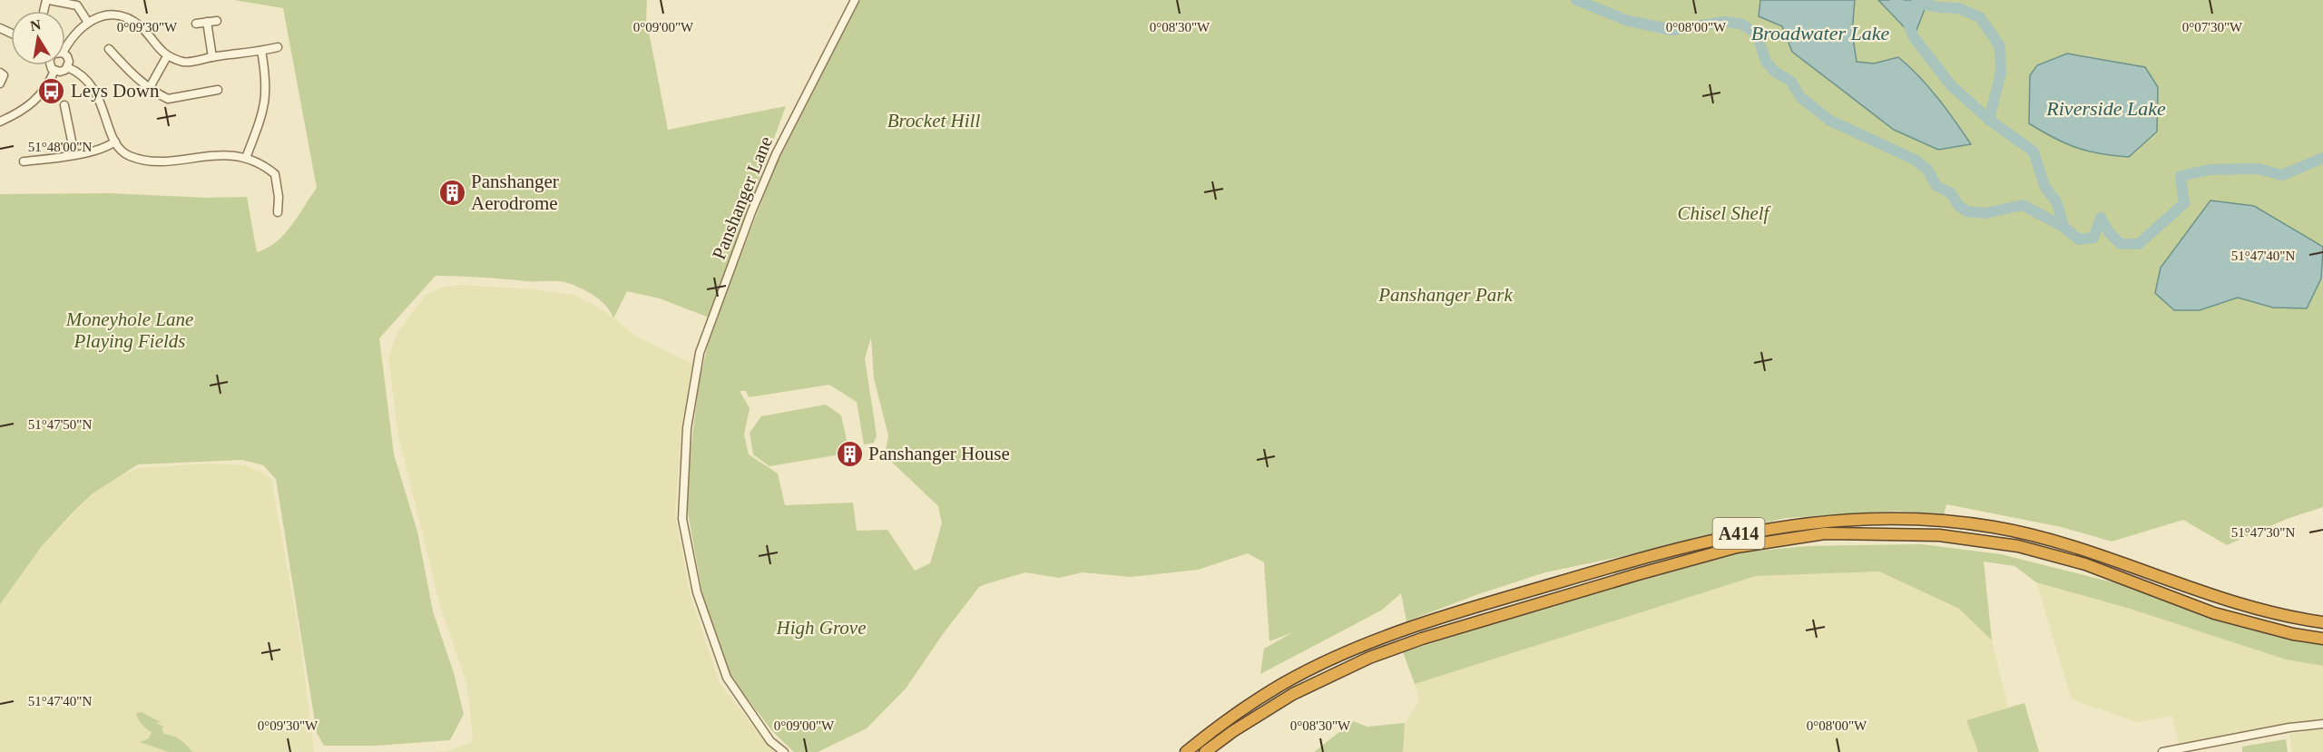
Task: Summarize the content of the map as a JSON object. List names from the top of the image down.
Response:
{
  "streets": {
    "highway": ["A414"],
    "street": ["Panshanger Lane"]
  },
  "water": ["Broadwater Lake", "Riverside Lake"],
  "parks": [
    "Brocket Hill",
    "Chisel Shelf",
    "Panshanger Park",
    "Moneyhole Lane Playing Fields",
    "High Grove"
  ],
  "places": {
    "bus stop": ["Leys Down"],
    "building": ["Panshanger Aerodrome", "Panshanger House"]
  },
  "north": "top",
  "coordinates": [
    "0°07'30\"W",
    "0°09'30\"W",
    "0°09'00\"W",
    "0°08'30\"W",
    "0°08'00\"W",
    "51°48'00\"N",
    "51°47'40\"N",
    "51°47'50\"N",
    "51°47'30\"N"
  ]
}
